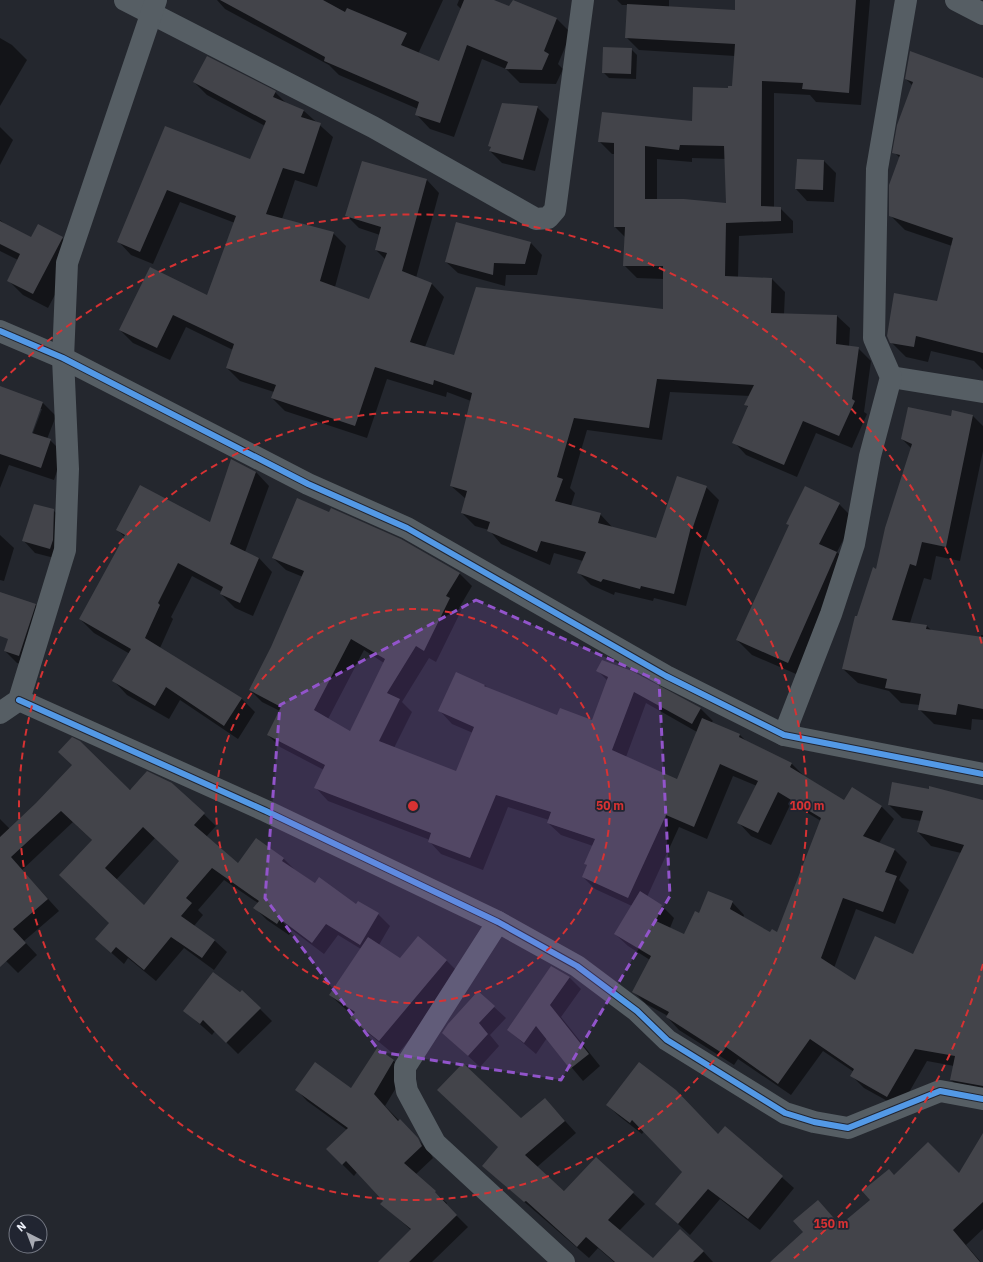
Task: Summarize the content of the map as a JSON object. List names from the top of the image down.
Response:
{
  "north": "top left",
  "rings": ["50 m", "100 m", "150 m"]
}
